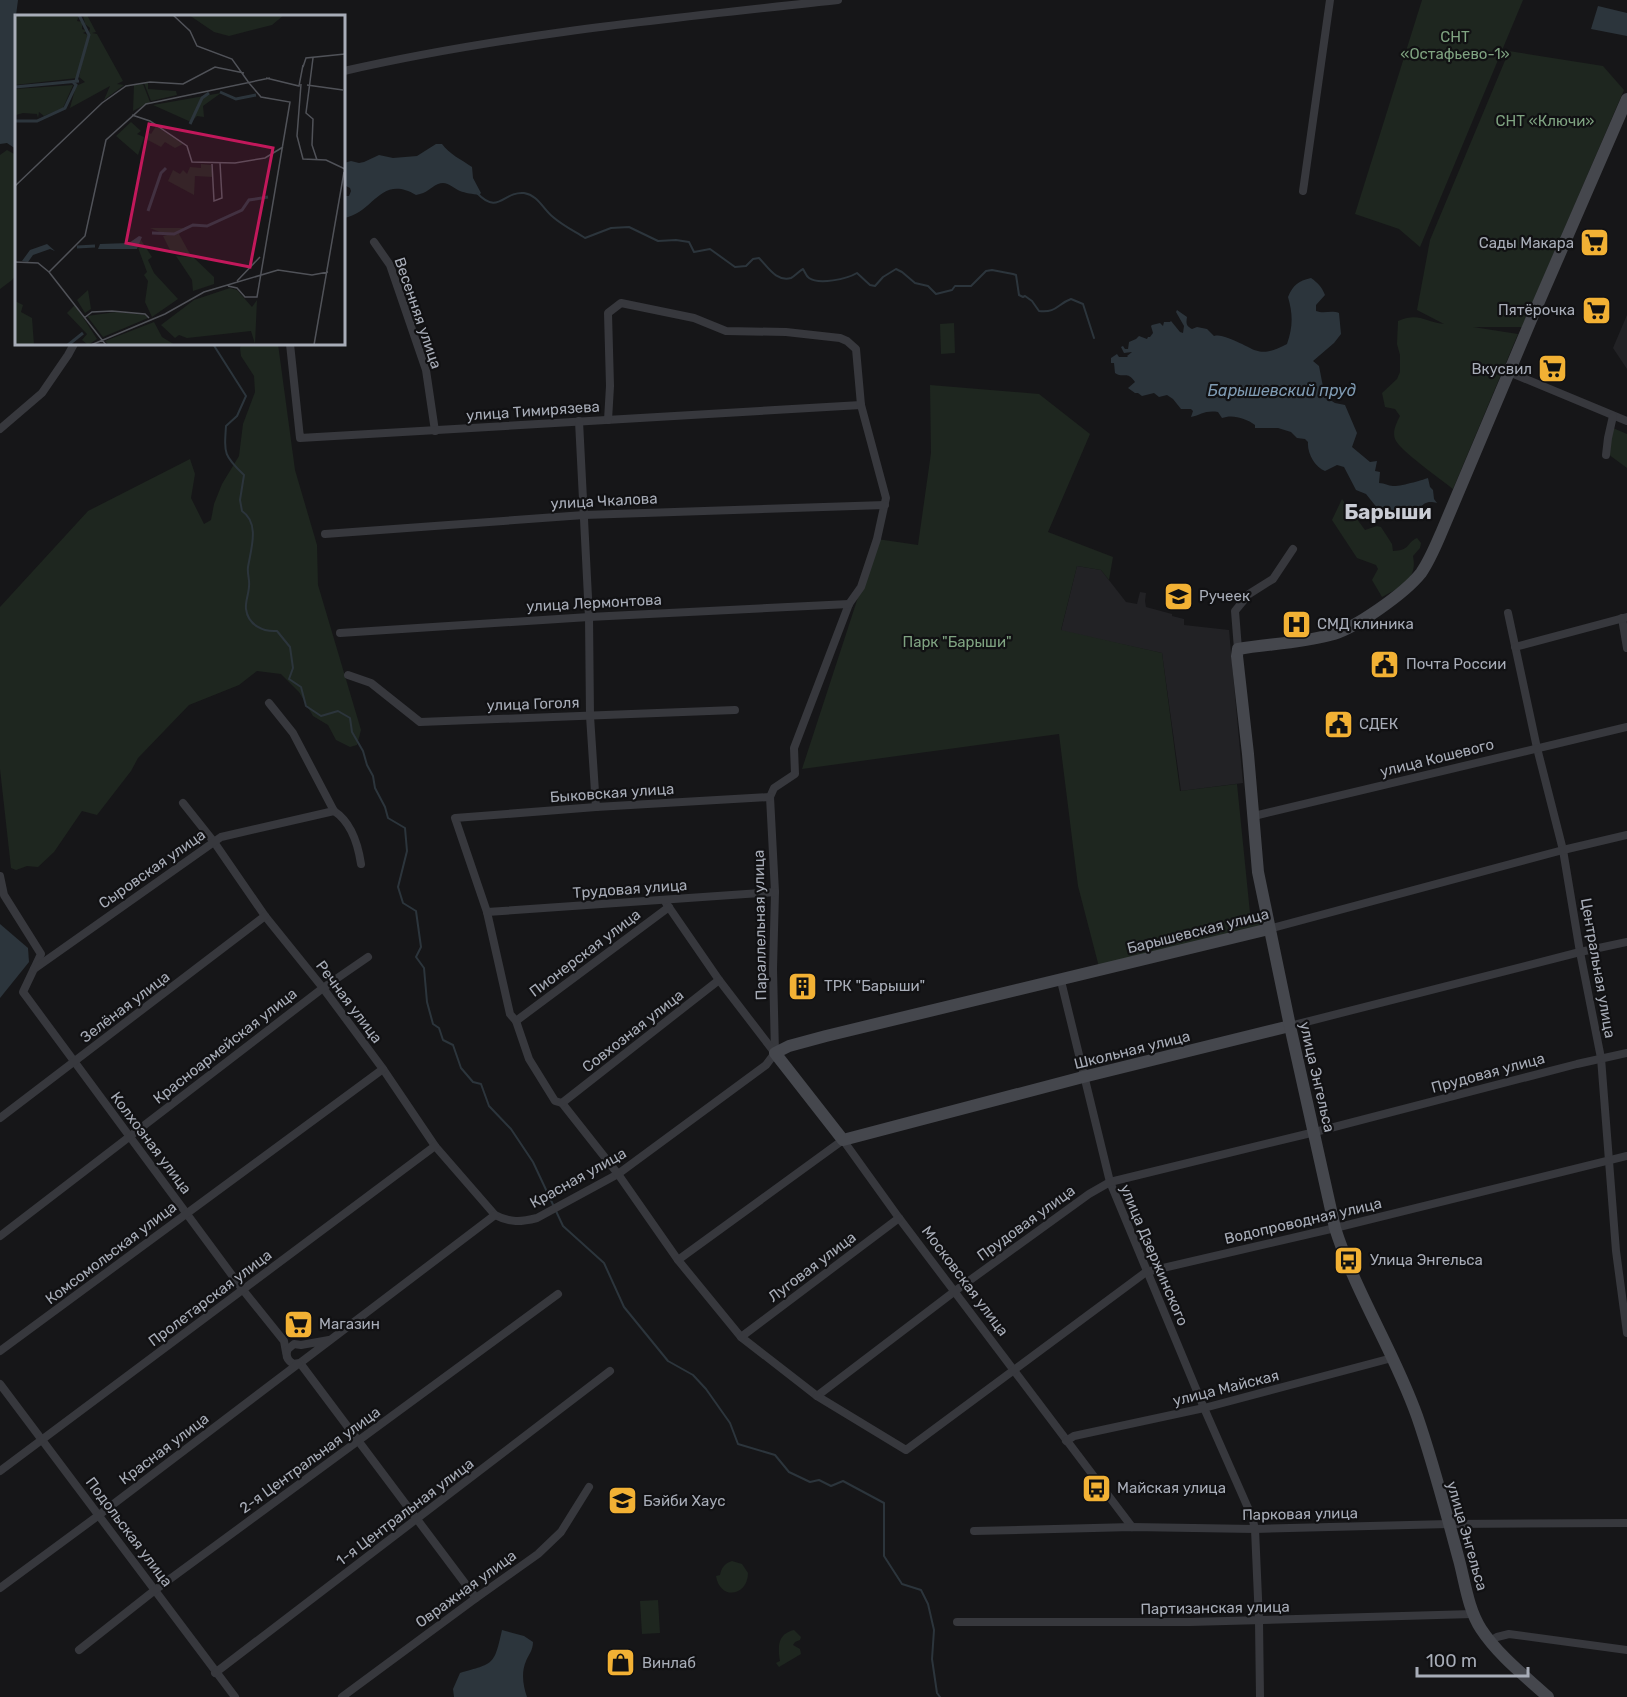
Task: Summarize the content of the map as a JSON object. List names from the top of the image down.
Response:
{
  "streets": {
    "street": [
      "Весенняя улица",
      "улица Тимирязева",
      "улица Чкалова",
      "улица Лермонтова",
      "улица Гоголя",
      "улица Кошевого",
      "Быковская улица",
      "Сыровская улица",
      "Трудовая улица",
      "Параллельная улица",
      "Барышевская улица",
      "Пионерская улица",
      "Центральная улица",
      "Речная улица",
      "Зелёная улица",
      "Совхозная улица",
      "Красноармейская улица",
      "Школьная улица",
      "Прудовая улица",
      "улица Энгельса",
      "Колхозная улица",
      "Красная улица",
      "Водопроводная улица",
      "Комсомольская улица",
      "улица Дзержинского",
      "Луговая улица",
      "Московская улица",
      "Пролетарская улица",
      "улица Майская",
      "2-я Центральная улица",
      "1-я Центральная улица",
      "Парковая улица",
      "Подольская улица",
      "Овражная улица",
      "Партизанская улица"
    ]
  },
  "crossings": [
    ["Весенняя улица", "улица Тимирязева"],
    ["улица Кошевого", "Центральная улица"],
    ["улица Кошевого", "улица Энгельса"],
    ["Быковская улица", "Трудовая улица"],
    ["Быковская улица", "Параллельная улица"],
    ["Сыровская улица", "Речная улица"],
    ["Сыровская улица", "Колхозная улица"],
    ["Трудовая улица", "Параллельная улица"],
    ["Трудовая улица", "Пионерская улица"],
    ["Параллельная улица", "Барышевская улица"],
    ["Параллельная улица", "Красная улица"],
    ["Параллельная улица", "Московская улица"],
    ["Барышевская улица", "Центральная улица"],
    ["Барышевская улица", "улица Энгельса"],
    ["Барышевская улица", "Красная улица"],
    ["Барышевская улица", "улица Дзержинского"],
    ["Барышевская улица", "Московская улица"],
    ["Центральная улица", "Школьная улица"],
    ["Центральная улица", "Прудовая улица"],
    ["Центральная улица", "Водопроводная улица"],
    ["Речная улица", "Зелёная улица"],
    ["Речная улица", "Красноармейская улица"],
    ["Речная улица", "Красная улица"],
    ["Речная улица", "Комсомольская улица"],
    ["Речная улица", "Пролетарская улица"],
    ["Зелёная улица", "Колхозная улица"],
    ["Красноармейская улица", "Колхозная улица"],
    ["Школьная улица", "улица Энгельса"],
    ["Школьная улица", "улица Дзержинского"],
    ["Школьная улица", "Московская улица"],
    ["Прудовая улица", "улица Энгельса"],
    ["Прудовая улица", "Водопроводная улица"],
    ["Прудовая улица", "улица Дзержинского"],
    ["Прудовая улица", "Московская улица"],
    ["улица Энгельса", "Водопроводная улица"],
    ["улица Энгельса", "улица Майская"],
    ["улица Энгельса", "Парковая улица"],
    ["улица Энгельса", "Партизанская улица"],
    ["Колхозная улица", "Красная улица"],
    ["Колхозная улица", "Комсомольская улица"],
    ["Колхозная улица", "Пролетарская улица"],
    ["Красная улица", "Московская улица"],
    ["Красная улица", "Подольская улица"],
    ["Водопроводная улица", "улица Дзержинского"],
    ["Водопроводная улица", "Московская улица"],
    ["улица Дзержинского", "улица Майская"],
    ["улица Дзержинского", "Парковая улица"],
    ["улица Дзержинского", "Партизанская улица"],
    ["Луговая улица", "Московская улица"],
    ["Московская улица", "улица Майская"],
    ["Московская улица", "Парковая улица"],
    ["Пролетарская улица", "Подольская улица"],
    ["2-я Центральная улица", "Подольская улица"],
    ["1-я Центральная улица", "Подольская улица"]
  ],
  "districts": ["Барыши"],
  "water": ["Барышевский пруд"],
  "parks": ["СНТ «Остафьево-1»", "СНТ «Ключи»", "Парк \"Барыши\""],
  "places": {
    "supermarket": [
      "Сады Макара",
      "Пятёрочка",
      "Вкусвил",
      "Магазин"
    ],
    "school or university": ["Ручеек", "Бэйби Хаус"],
    "hospital": ["СМД клиника"],
    "public building": ["Почта России", "СДЕК"],
    "building": ["ТРК \"Барыши\""],
    "bus stop": ["Улица Энгельса", "Майская улица"],
    "shop": ["Винлаб"]
  },
  "scale_bar": "100 m"
}
